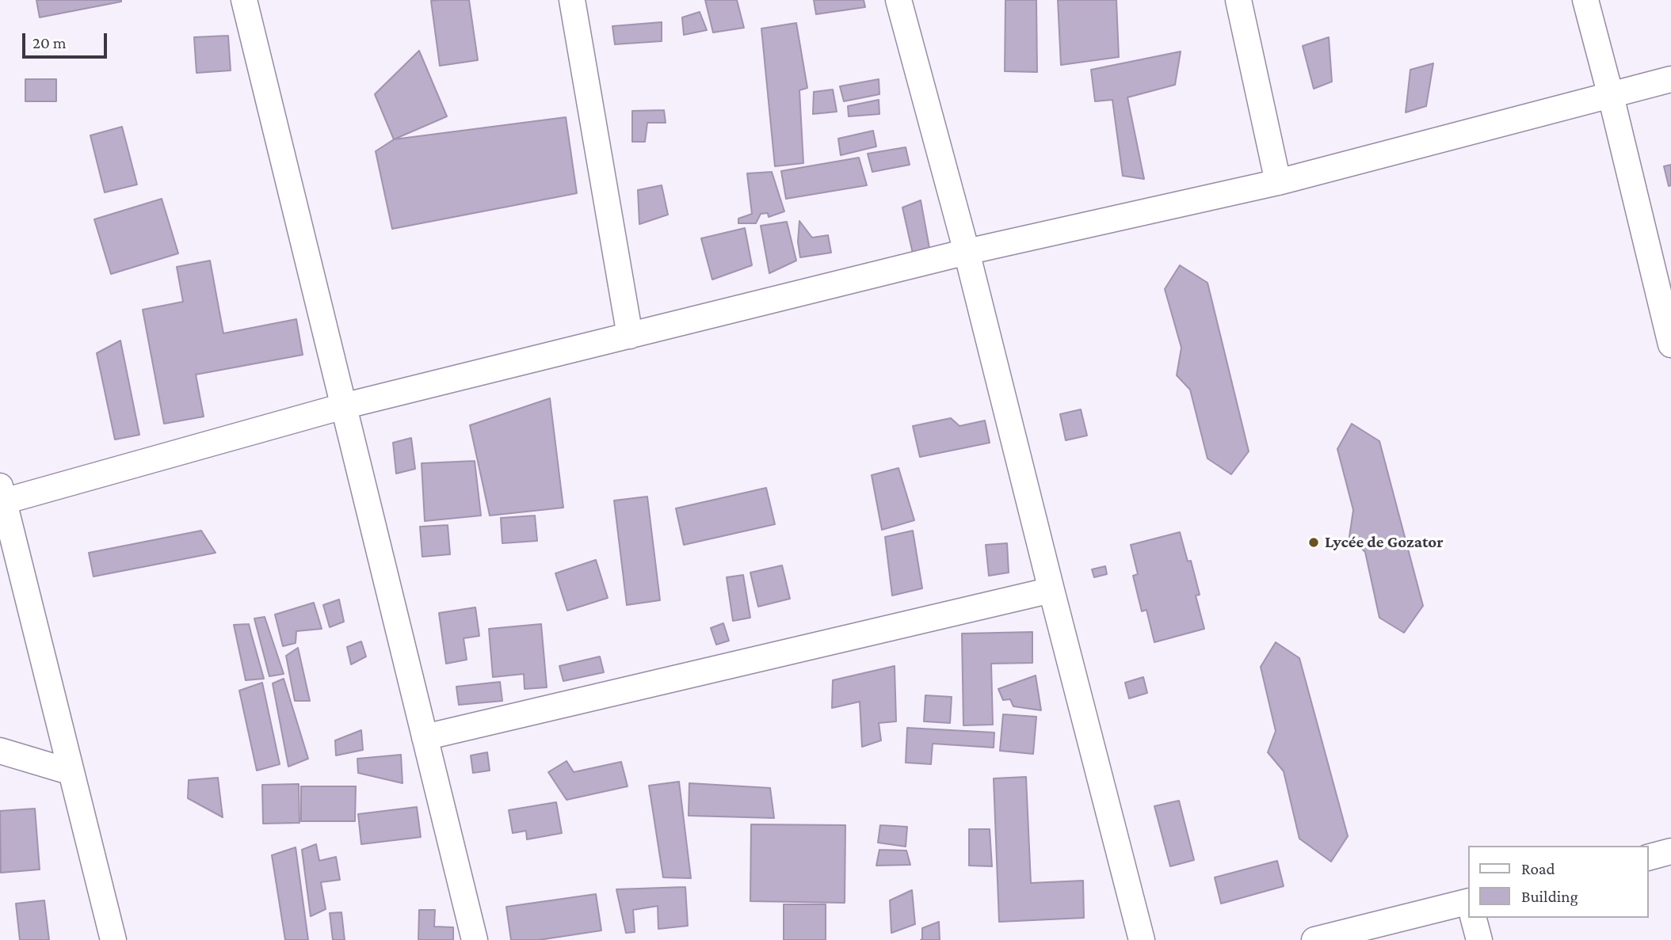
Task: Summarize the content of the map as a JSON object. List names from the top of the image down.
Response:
{
  "places": ["Lycée de Gozator"],
  "legend": ["Road", "Building"],
  "scale_bar": "20 m"
}
